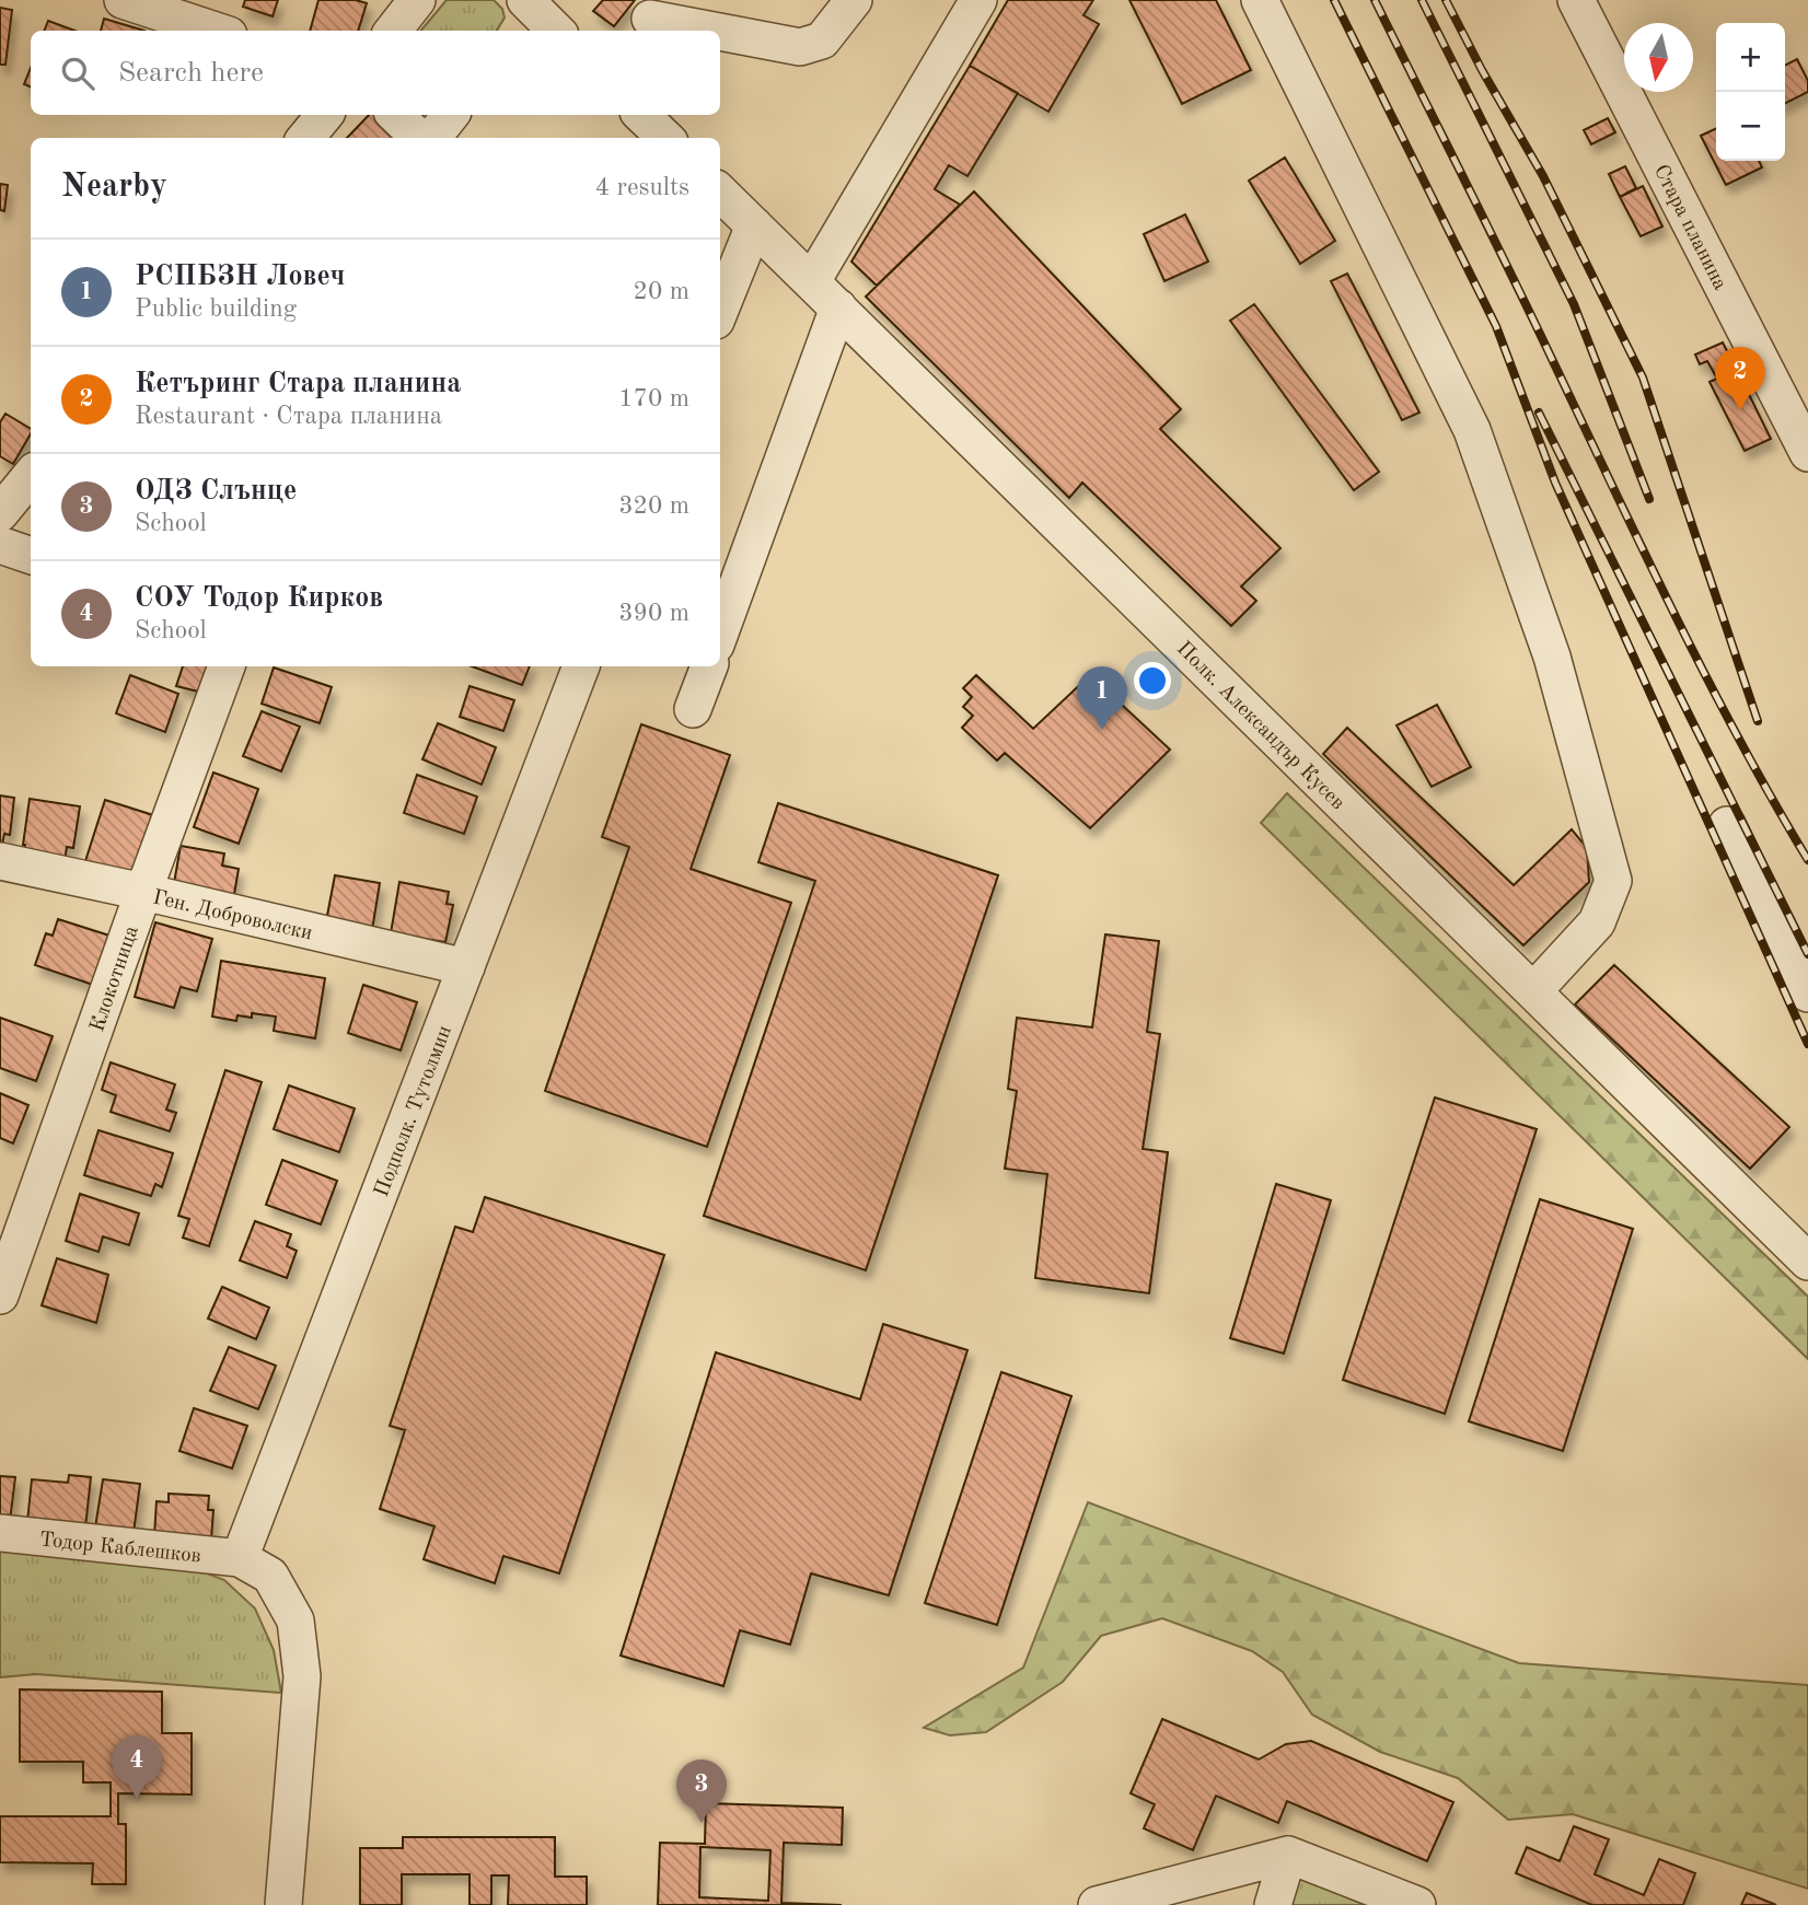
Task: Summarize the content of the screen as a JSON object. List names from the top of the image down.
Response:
{
  "streets": {
    "street": [
      "Стара планина",
      "Полк. Александър Кусев",
      "Ген. Доброволски",
      "Клокотница",
      "Подполк. Тутолмин",
      "Тодор Каблешков"
    ]
  },
  "crossings": [
    ["Ген. Доброволски", "Клокотница"],
    ["Ген. Доброволски", "Подполк. Тутолмин"],
    ["Подполк. Тутолмин", "Тодор Каблешков"]
  ],
  "north": "bottom",
  "page": {
    "map_buttons": ["+", "−"],
    "search": "Search here",
    "heading": ["Nearby", "4 results"],
    "list": [
      {
        "mark": "1",
        "name": "РСПБЗН Ловеч",
        "note": "Public building",
        "value": "20 m"
      },
      {
        "mark": "2",
        "name": "Кетъринг Стара планина",
        "note": "Restaurant · Стара планина",
        "value": "170 m"
      },
      {
        "mark": "3",
        "name": "ОДЗ Слънце",
        "note": "School",
        "value": "320 m"
      },
      {
        "mark": "4",
        "name": "СОУ Тодор Кирков",
        "note": "School",
        "value": "390 m"
      }
    ],
    "pins": [
      "2",
      "1",
      "4",
      "3"
    ]
  }
}
